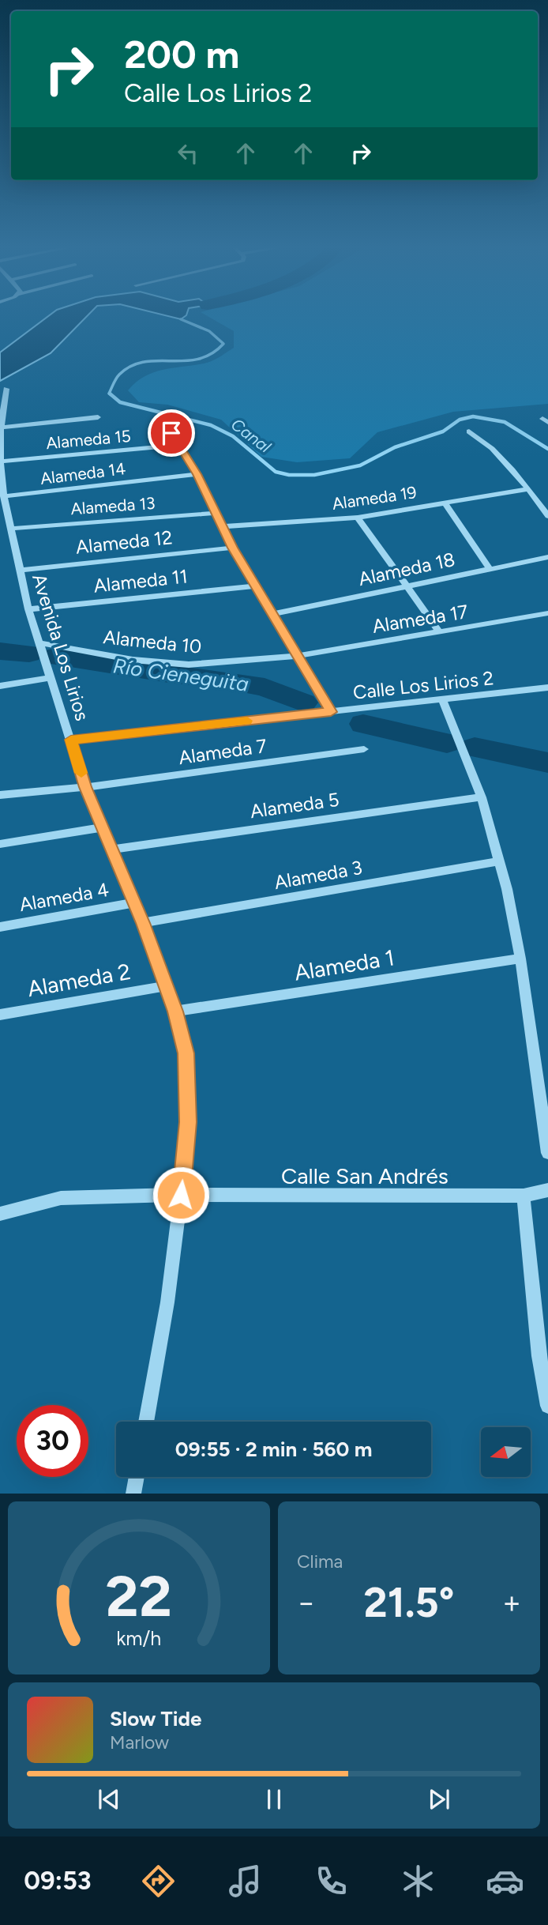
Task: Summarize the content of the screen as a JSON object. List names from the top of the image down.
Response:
{
  "streets": {
    "street": [
      "Alameda 15",
      "Alameda 14",
      "Alameda 19",
      "Alameda 13",
      "Alameda 12",
      "Alameda 18",
      "Alameda 11",
      "Alameda 17",
      "Alameda 10",
      "Avenida Los Lirios",
      "Calle Los Lirios 2",
      "Alameda 7",
      "Alameda 5",
      "Alameda 3",
      "Alameda 4",
      "Alameda 1",
      "Alameda 2",
      "Calle San Andrés"
    ]
  },
  "crossings": [
    ["Alameda 15", "Avenida Los Lirios"],
    ["Alameda 14", "Avenida Los Lirios"],
    ["Alameda 13", "Avenida Los Lirios"],
    ["Alameda 12", "Avenida Los Lirios"],
    ["Alameda 11", "Avenida Los Lirios"],
    ["Alameda 17", "Alameda 10"],
    ["Alameda 10", "Avenida Los Lirios"],
    ["Avenida Los Lirios", "Calle Los Lirios 2"],
    ["Avenida Los Lirios", "Alameda 7"],
    ["Avenida Los Lirios", "Alameda 5"],
    ["Avenida Los Lirios", "Alameda 3"],
    ["Avenida Los Lirios", "Alameda 4"],
    ["Avenida Los Lirios", "Alameda 1"],
    ["Avenida Los Lirios", "Alameda 2"],
    ["Avenida Los Lirios", "Calle San Andrés"]
  ],
  "water": ["Canal", "Río Cieneguita"],
  "north": "left",
  "page": {
    "turn": ["200 m", "Calle Los Lirios 2"],
    "limit": "30",
    "trip": "09:55 · 2 min · 560 m",
    "tile": "Clima",
    "heat": ["−", "21.5°", "+"],
    "song": ["Slow Tide", "Marlow"],
    "tabs": "09:53",
    "gauge": ["22", "km/h"]
  }
}
